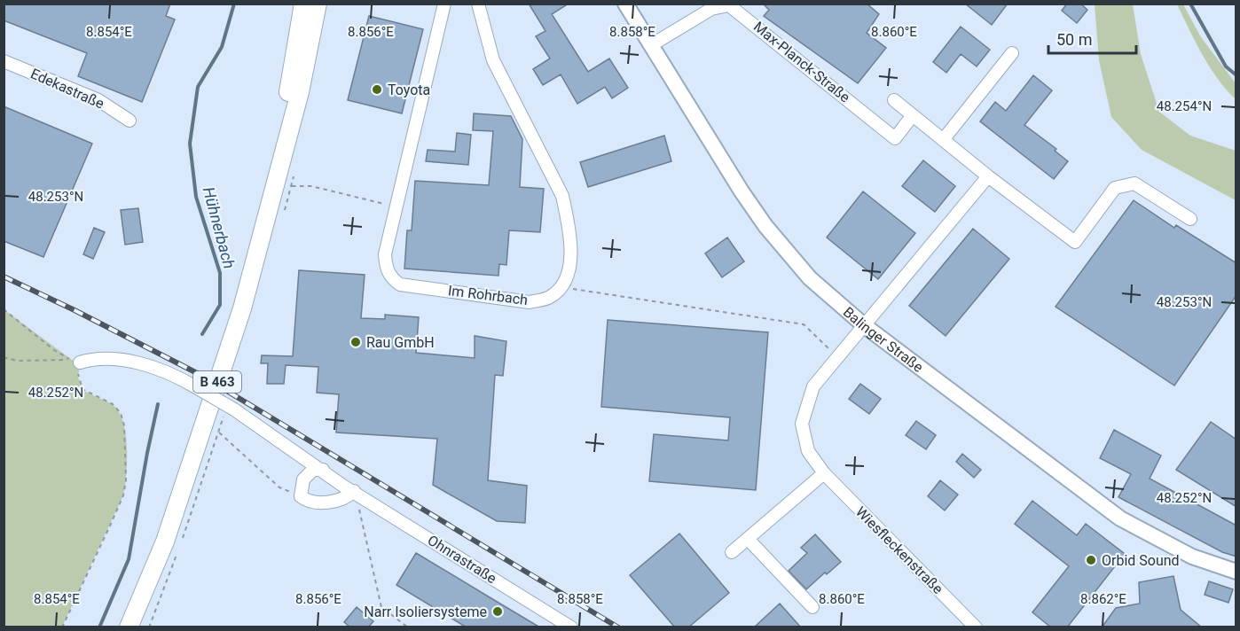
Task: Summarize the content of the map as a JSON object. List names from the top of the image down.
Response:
{
  "streets": {
    "highway": ["B 463"],
    "main road": ["Balinger Straße"],
    "street": [
      "Max-Planck-Straße",
      "Edekastraße",
      "Im Rohrbach",
      "Wiesfleckenstraße",
      "Ohnrastraße"
    ]
  },
  "crossings": [
    ["Max-Planck-Straße", "Balinger Straße"],
    ["Balinger Straße", "Wiesfleckenstraße"]
  ],
  "water": ["Hühnerbach"],
  "places": [
    "Toyota",
    "Rau GmbH",
    "Orbid Sound",
    "Narr Isoliersysteme"
  ],
  "scale_bar": "50 m",
  "coordinates": [
    "8.854°E",
    "8.856°E",
    "8.858°E",
    "8.860°E",
    "48.254°N",
    "48.253°N",
    "48.252°N",
    "8.862°E"
  ]
}
